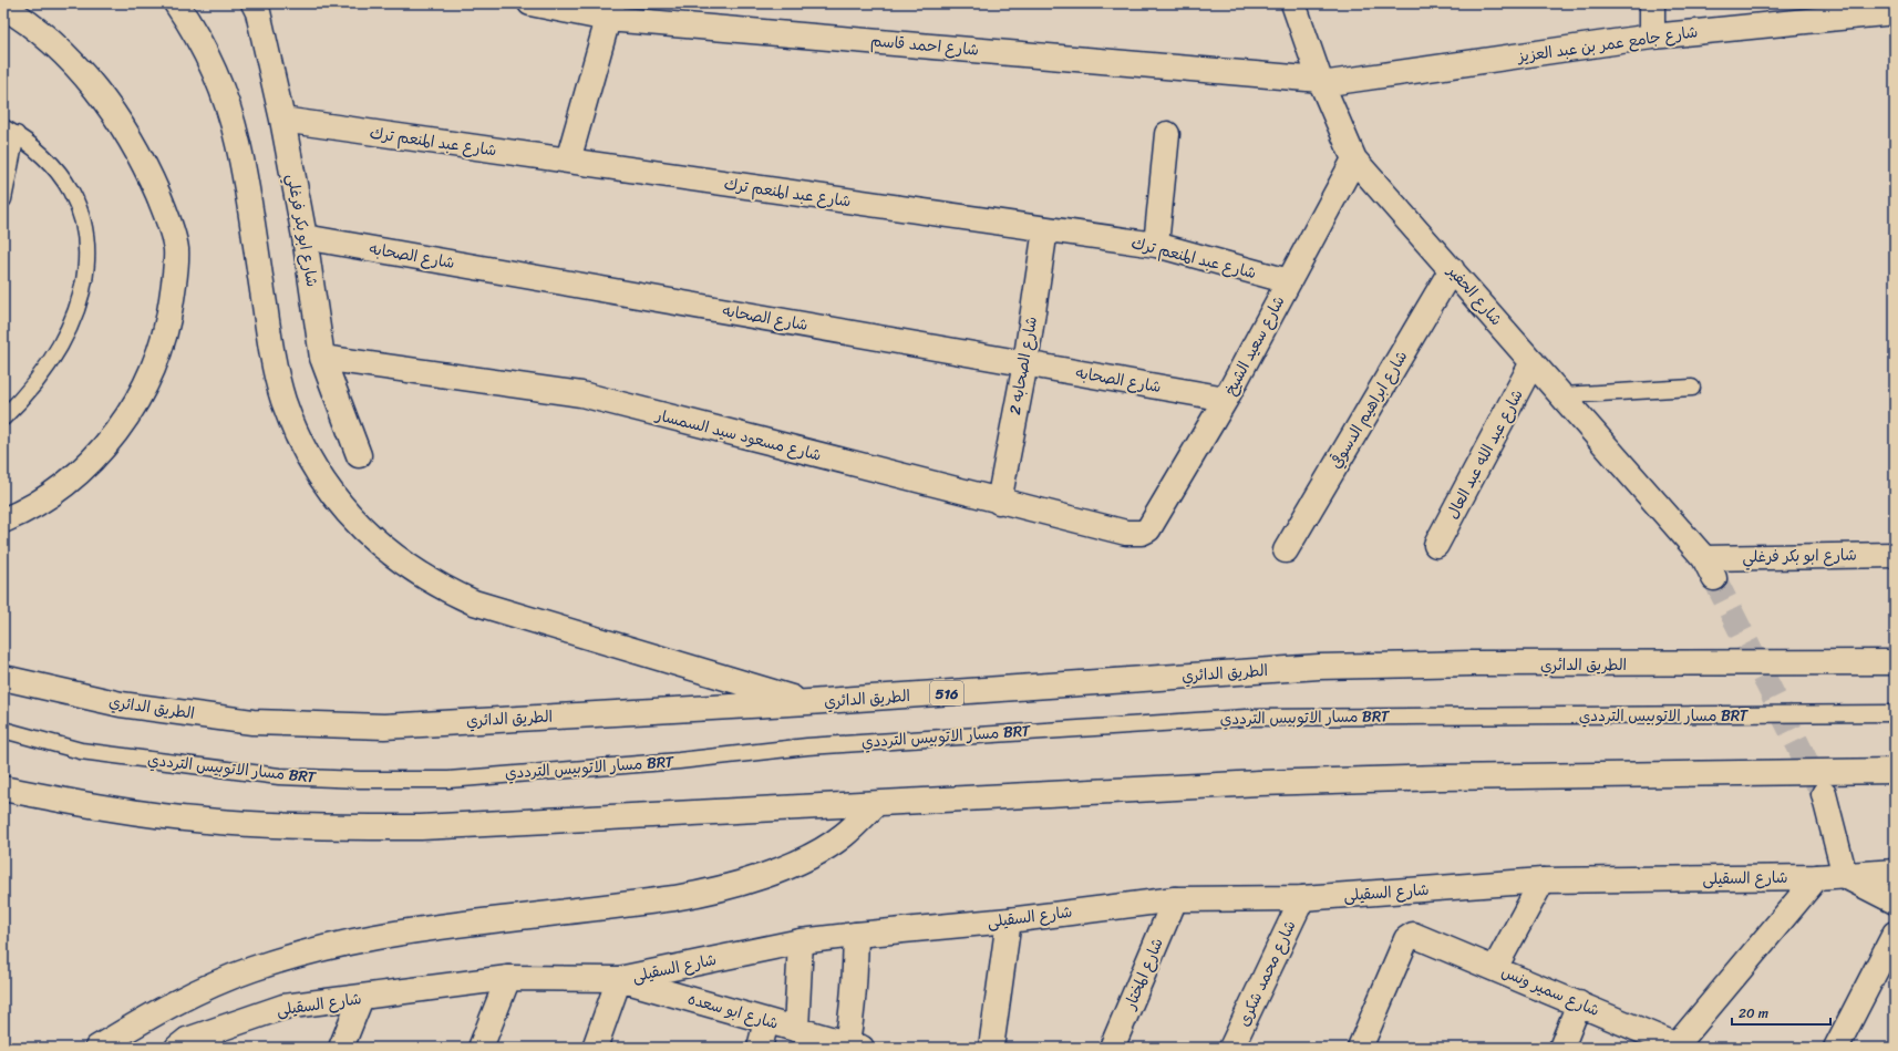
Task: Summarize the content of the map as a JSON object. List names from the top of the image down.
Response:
{
  "streets": {
    "main road": [
      "شارع جامع عمر بن عبد العزيز",
      "شارع احمد قاسم",
      "شارع عبد المنعم ترك",
      "شارع ابو بكر فرغلي",
      "شارع الصحابه",
      "شارع الحفير",
      "شارع سعيد الشيخ",
      "شارع الصحابه 2",
      "شارع ابراهيم الدسوقي",
      "شارع مسعود سيد السمسار",
      "شارع عبد الله عبد العال",
      "الطريق الدائري",
      "516",
      "شارع السقيلى",
      "شارع المختار",
      "شارع محمد شكرى",
      "شارع سمير ونس",
      "شارع ابو سعده"
    ],
    "lane": ["مسار الاتوبيس الترددي BRT"]
  },
  "crossings": [
    ["شارع جامع عمر بن عبد العزيز", "شارع احمد قاسم"],
    ["شارع جامع عمر بن عبد العزيز", "شارع الحفير"],
    ["شارع احمد قاسم", "شارع الحفير"],
    ["شارع عبد المنعم ترك", "شارع ابو بكر فرغلي"],
    ["شارع عبد المنعم ترك", "شارع سعيد الشيخ"],
    ["شارع عبد المنعم ترك", "شارع الصحابه 2"],
    ["شارع ابو بكر فرغلي", "شارع الصحابه"],
    ["شارع ابو بكر فرغلي", "شارع الحفير"],
    ["شارع ابو بكر فرغلي", "شارع مسعود سيد السمسار"],
    ["شارع الصحابه", "شارع سعيد الشيخ"],
    ["شارع الصحابه", "شارع الصحابه 2"],
    ["شارع الحفير", "شارع سعيد الشيخ"],
    ["شارع الحفير", "شارع ابراهيم الدسوقي"],
    ["شارع الحفير", "شارع عبد الله عبد العال"],
    ["شارع سعيد الشيخ", "شارع مسعود سيد السمسار"],
    ["شارع الصحابه 2", "شارع مسعود سيد السمسار"],
    ["شارع السقيلى", "شارع المختار"],
    ["شارع السقيلى", "شارع محمد شكرى"],
    ["شارع السقيلى", "شارع ابو سعده"]
  ],
  "scale_bar": "20 m"
}
